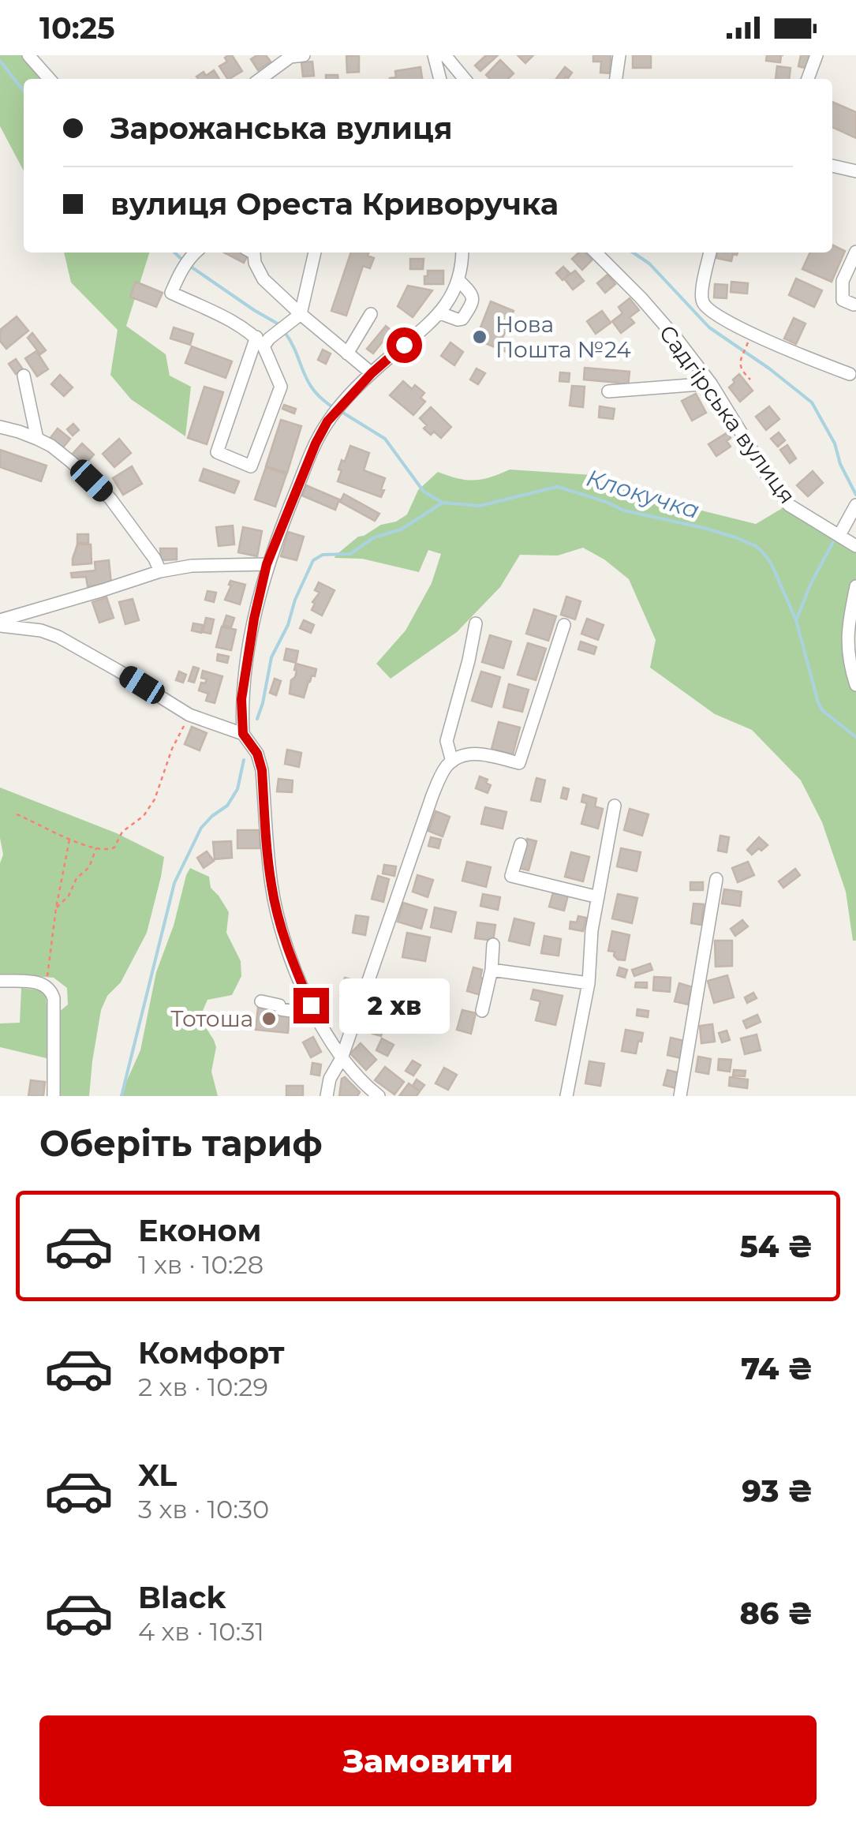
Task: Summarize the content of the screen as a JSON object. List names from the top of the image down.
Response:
{
  "streets": {
    "street": ["Садгірська вулиця"]
  },
  "water": ["Клокучка"],
  "places": ["Нова Пошта №24", "Тотоша"],
  "page": {
    "status": "10:25",
    "banner": ["Зарожанська вулиця", "вулиця Ореста Криворучка"],
    "bubble": "2 хв",
    "heading": "Оберіть тариф",
    "list": [
      {
        "name": "Економ",
        "note": "1 хв · 10:28",
        "value": "54 ₴"
      },
      {
        "name": "Комфорт",
        "note": "2 хв · 10:29",
        "value": "74 ₴"
      },
      {
        "name": "XL",
        "note": "3 хв · 10:30",
        "value": "93 ₴"
      },
      {
        "name": "Black",
        "note": "4 хв · 10:31",
        "value": "86 ₴"
      }
    ],
    "buttons": "Замовити"
  }
}
